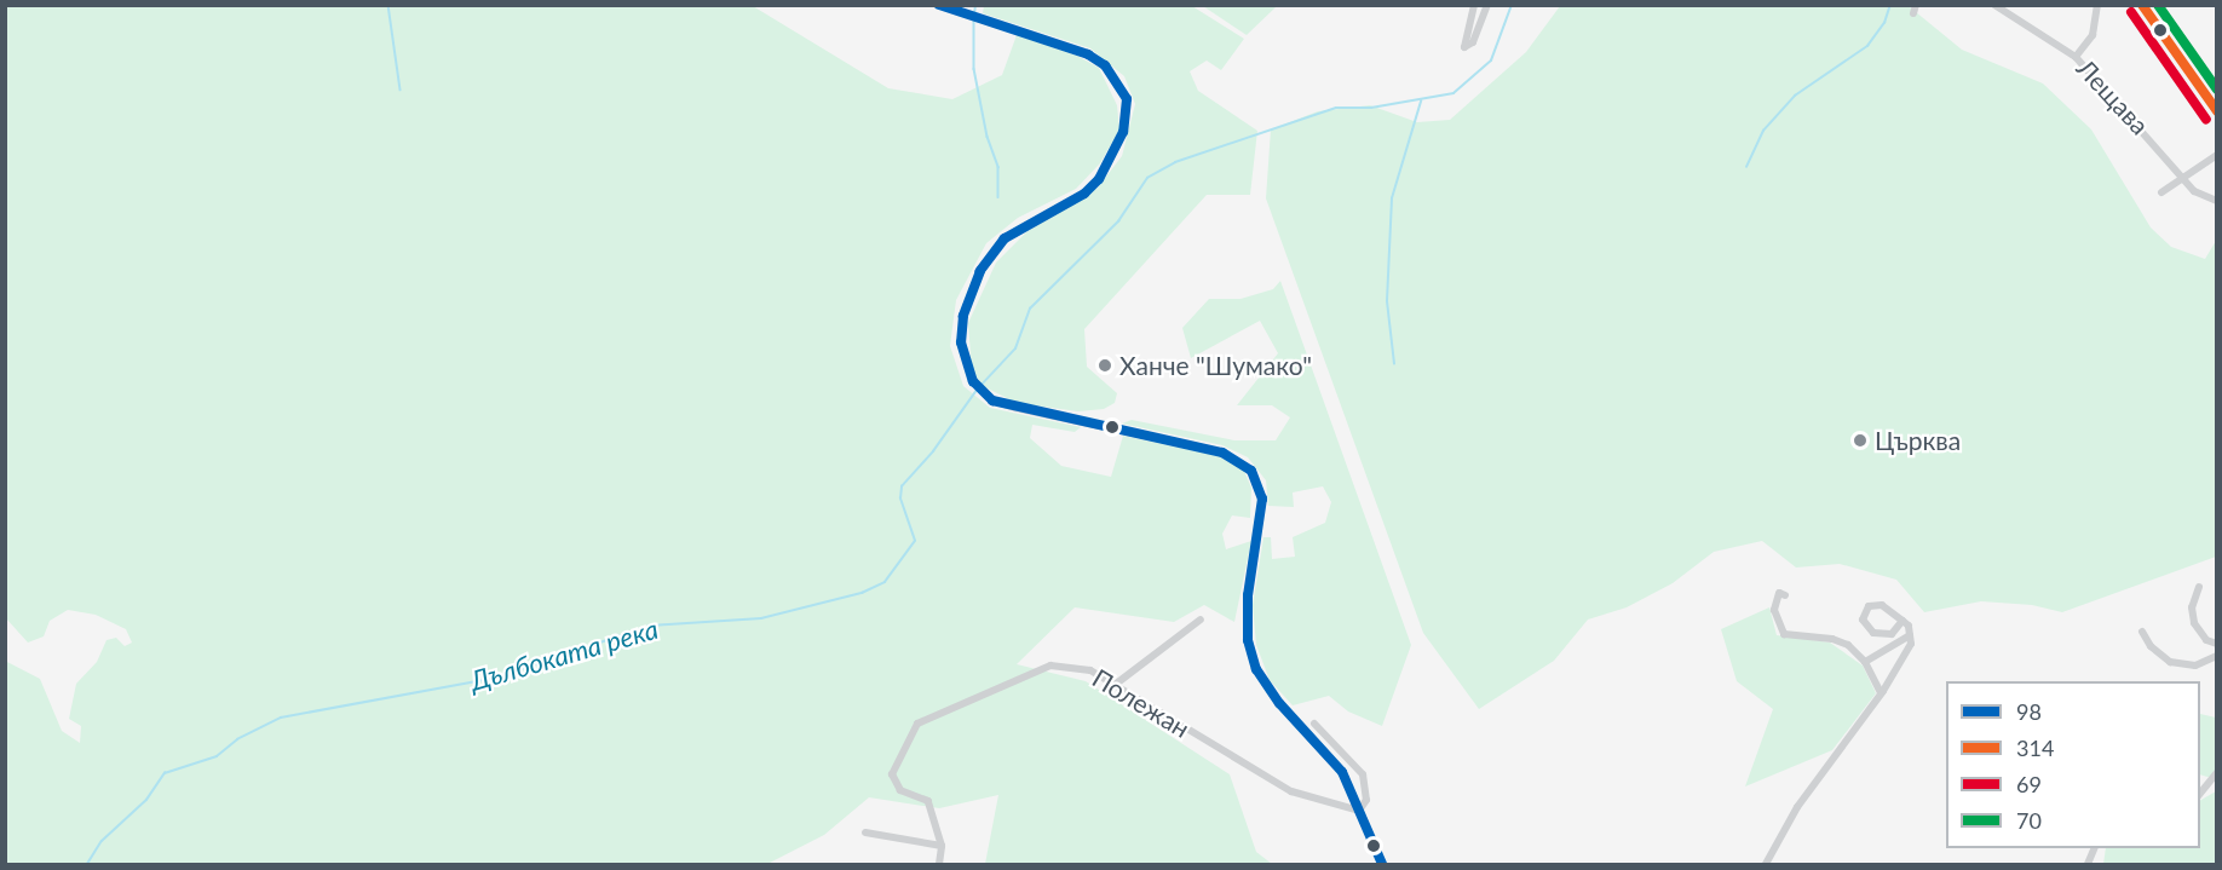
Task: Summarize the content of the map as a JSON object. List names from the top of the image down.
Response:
{
  "streets": {
    "street": ["Лещава", "Полежан"]
  },
  "water": ["Дълбоката река"],
  "places": ["Ханче \"Шумако\"", "Църква"],
  "lines": [
    "transit line 98",
    "transit line 314",
    "transit line 70",
    "transit line 69"
  ],
  "legend": [
    "98",
    "314",
    "69",
    "70"
  ]
}
